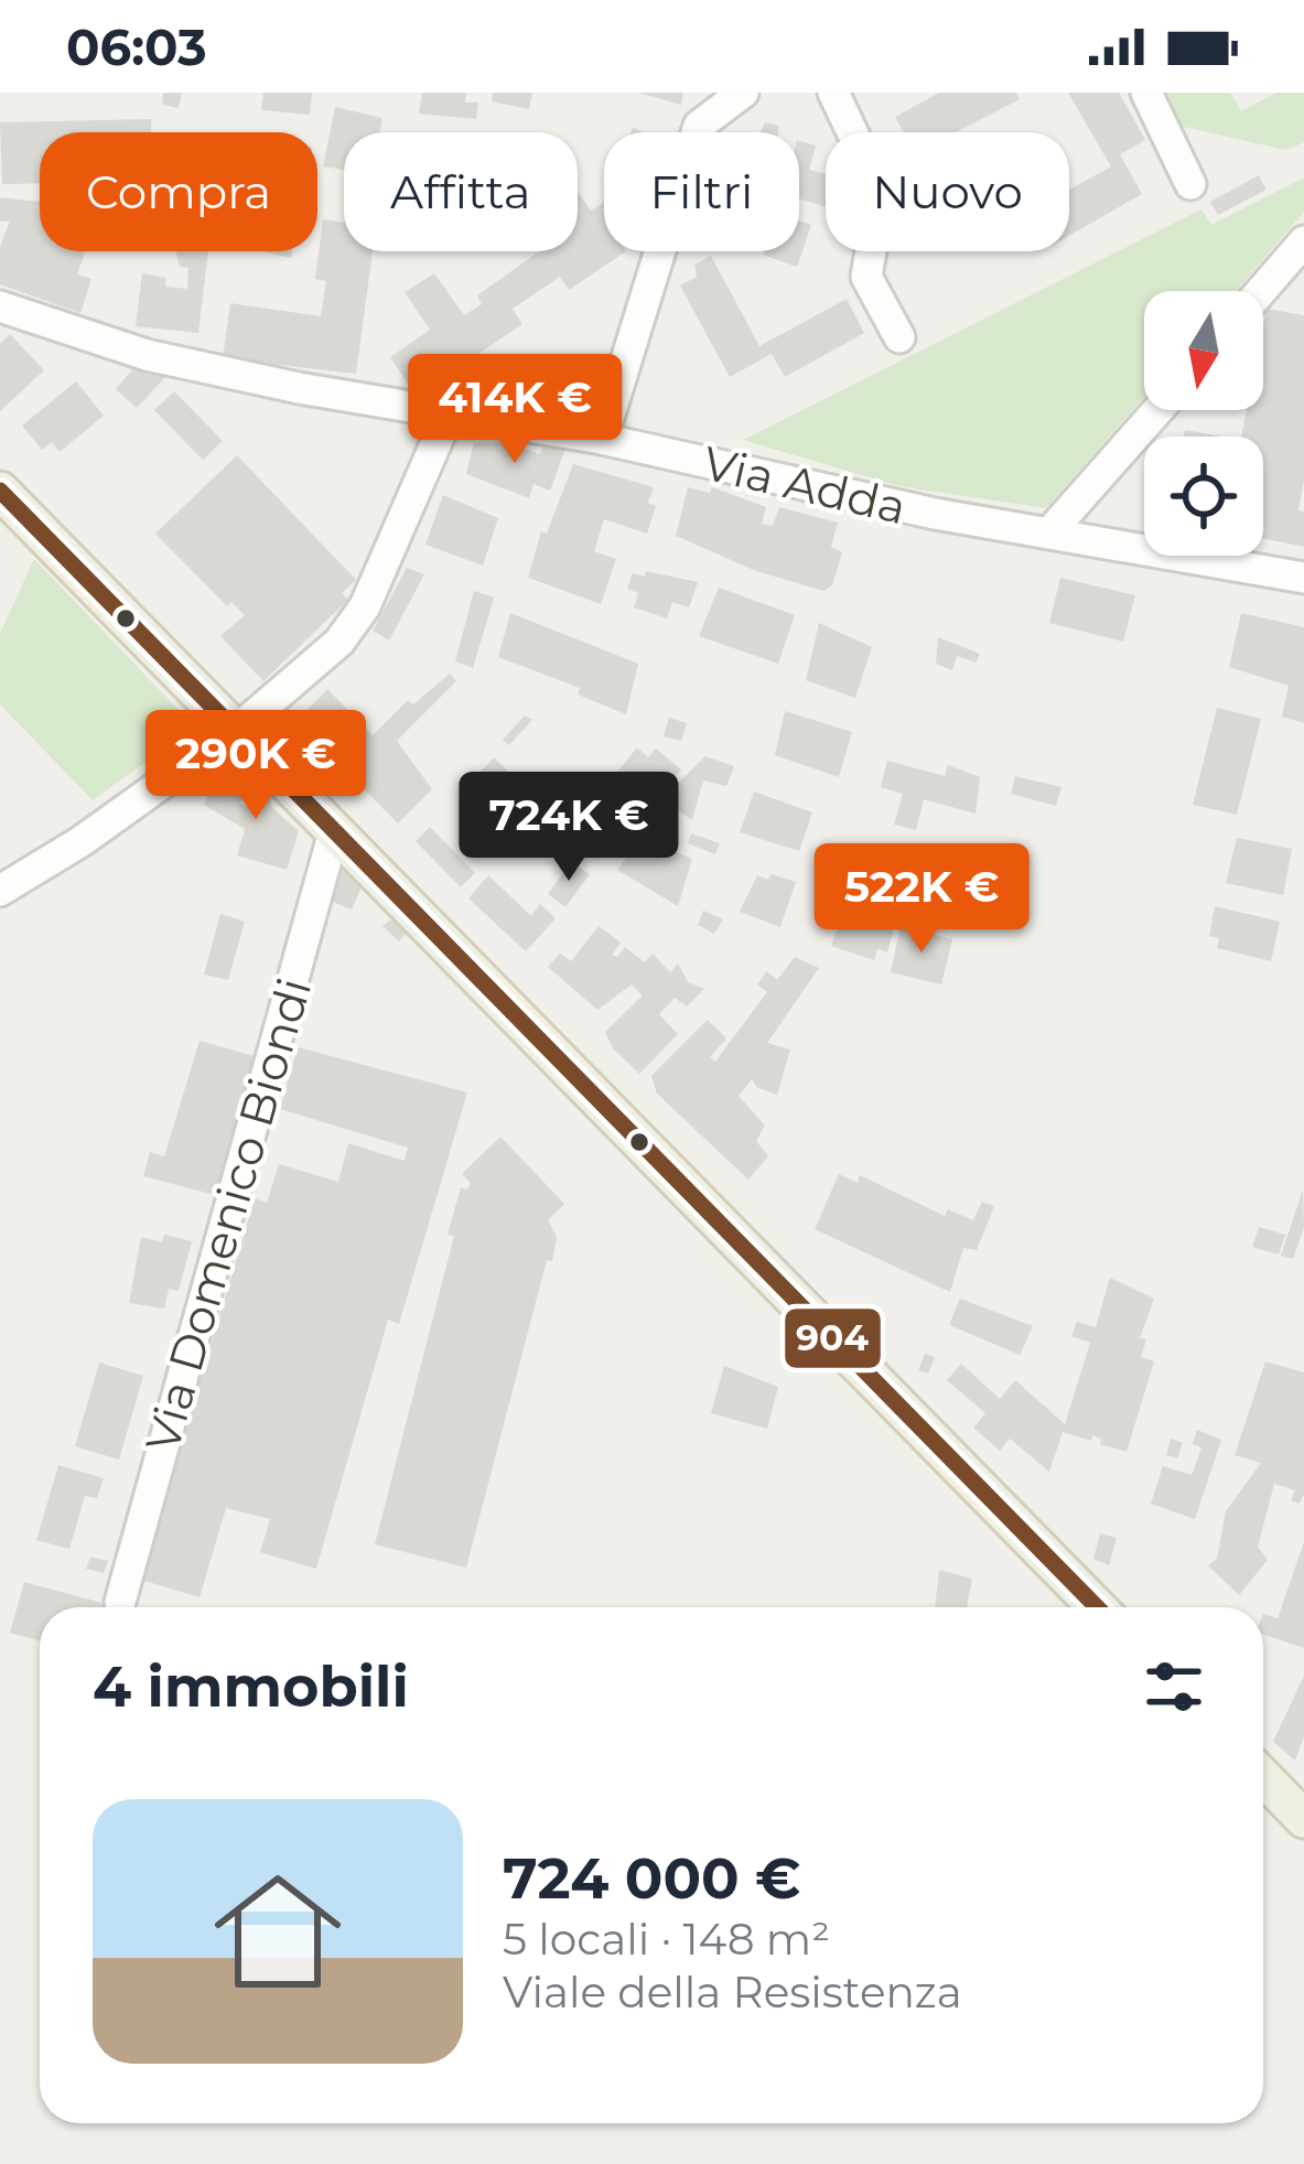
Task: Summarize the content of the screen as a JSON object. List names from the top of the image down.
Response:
{
  "streets": {
    "street": ["Via Adda", "Via Domenico Biondi"]
  },
  "lines": ["transit line 904"],
  "north": "bottom",
  "page": {
    "status": "06:03",
    "chip": [
      "Compra",
      "Affitta",
      "Filtri",
      "Nuovo"
    ],
    "price": [
      "414K €",
      "290K €",
      "724K €",
      "522K €"
    ],
    "heading": "4 immobili",
    "list": [
      {
        "name": "724 000 €",
        "note": "5 locali · 148 m² · Viale della Resistenza"
      }
    ]
  }
}
